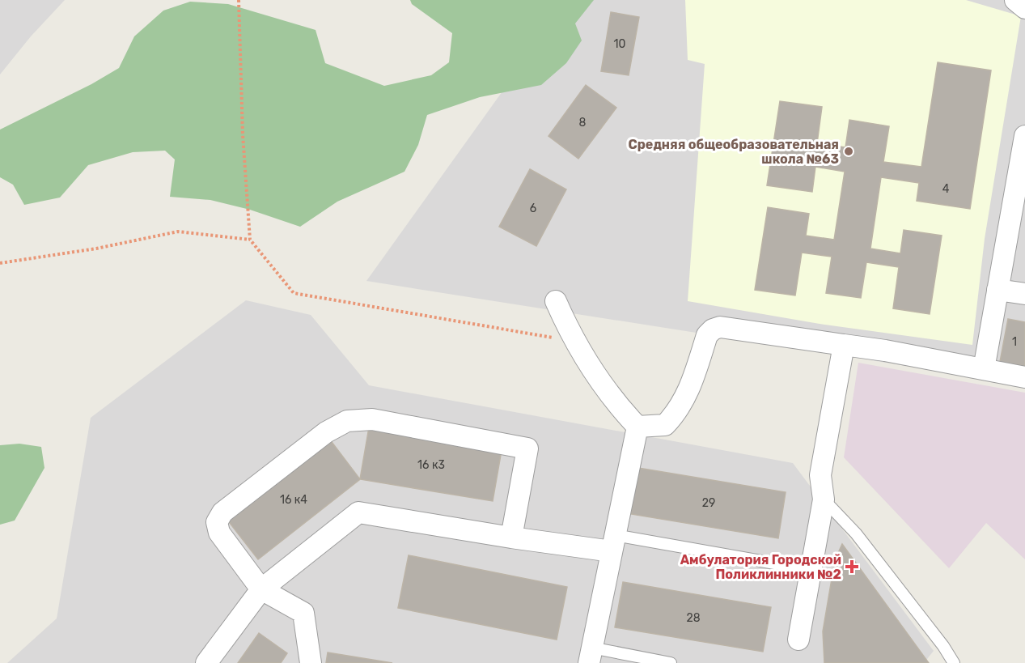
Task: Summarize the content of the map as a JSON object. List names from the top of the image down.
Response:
{
  "places": {
    "other": ["Средняя общеобразовательная школа №63"],
    "health": ["Амбулатория Городской Поликлинники №2"]
  },
  "house_numbers": [
    "10",
    "8",
    "4",
    "6",
    "1",
    "16 к3",
    "16 к4",
    "29",
    "28"
  ]
}
